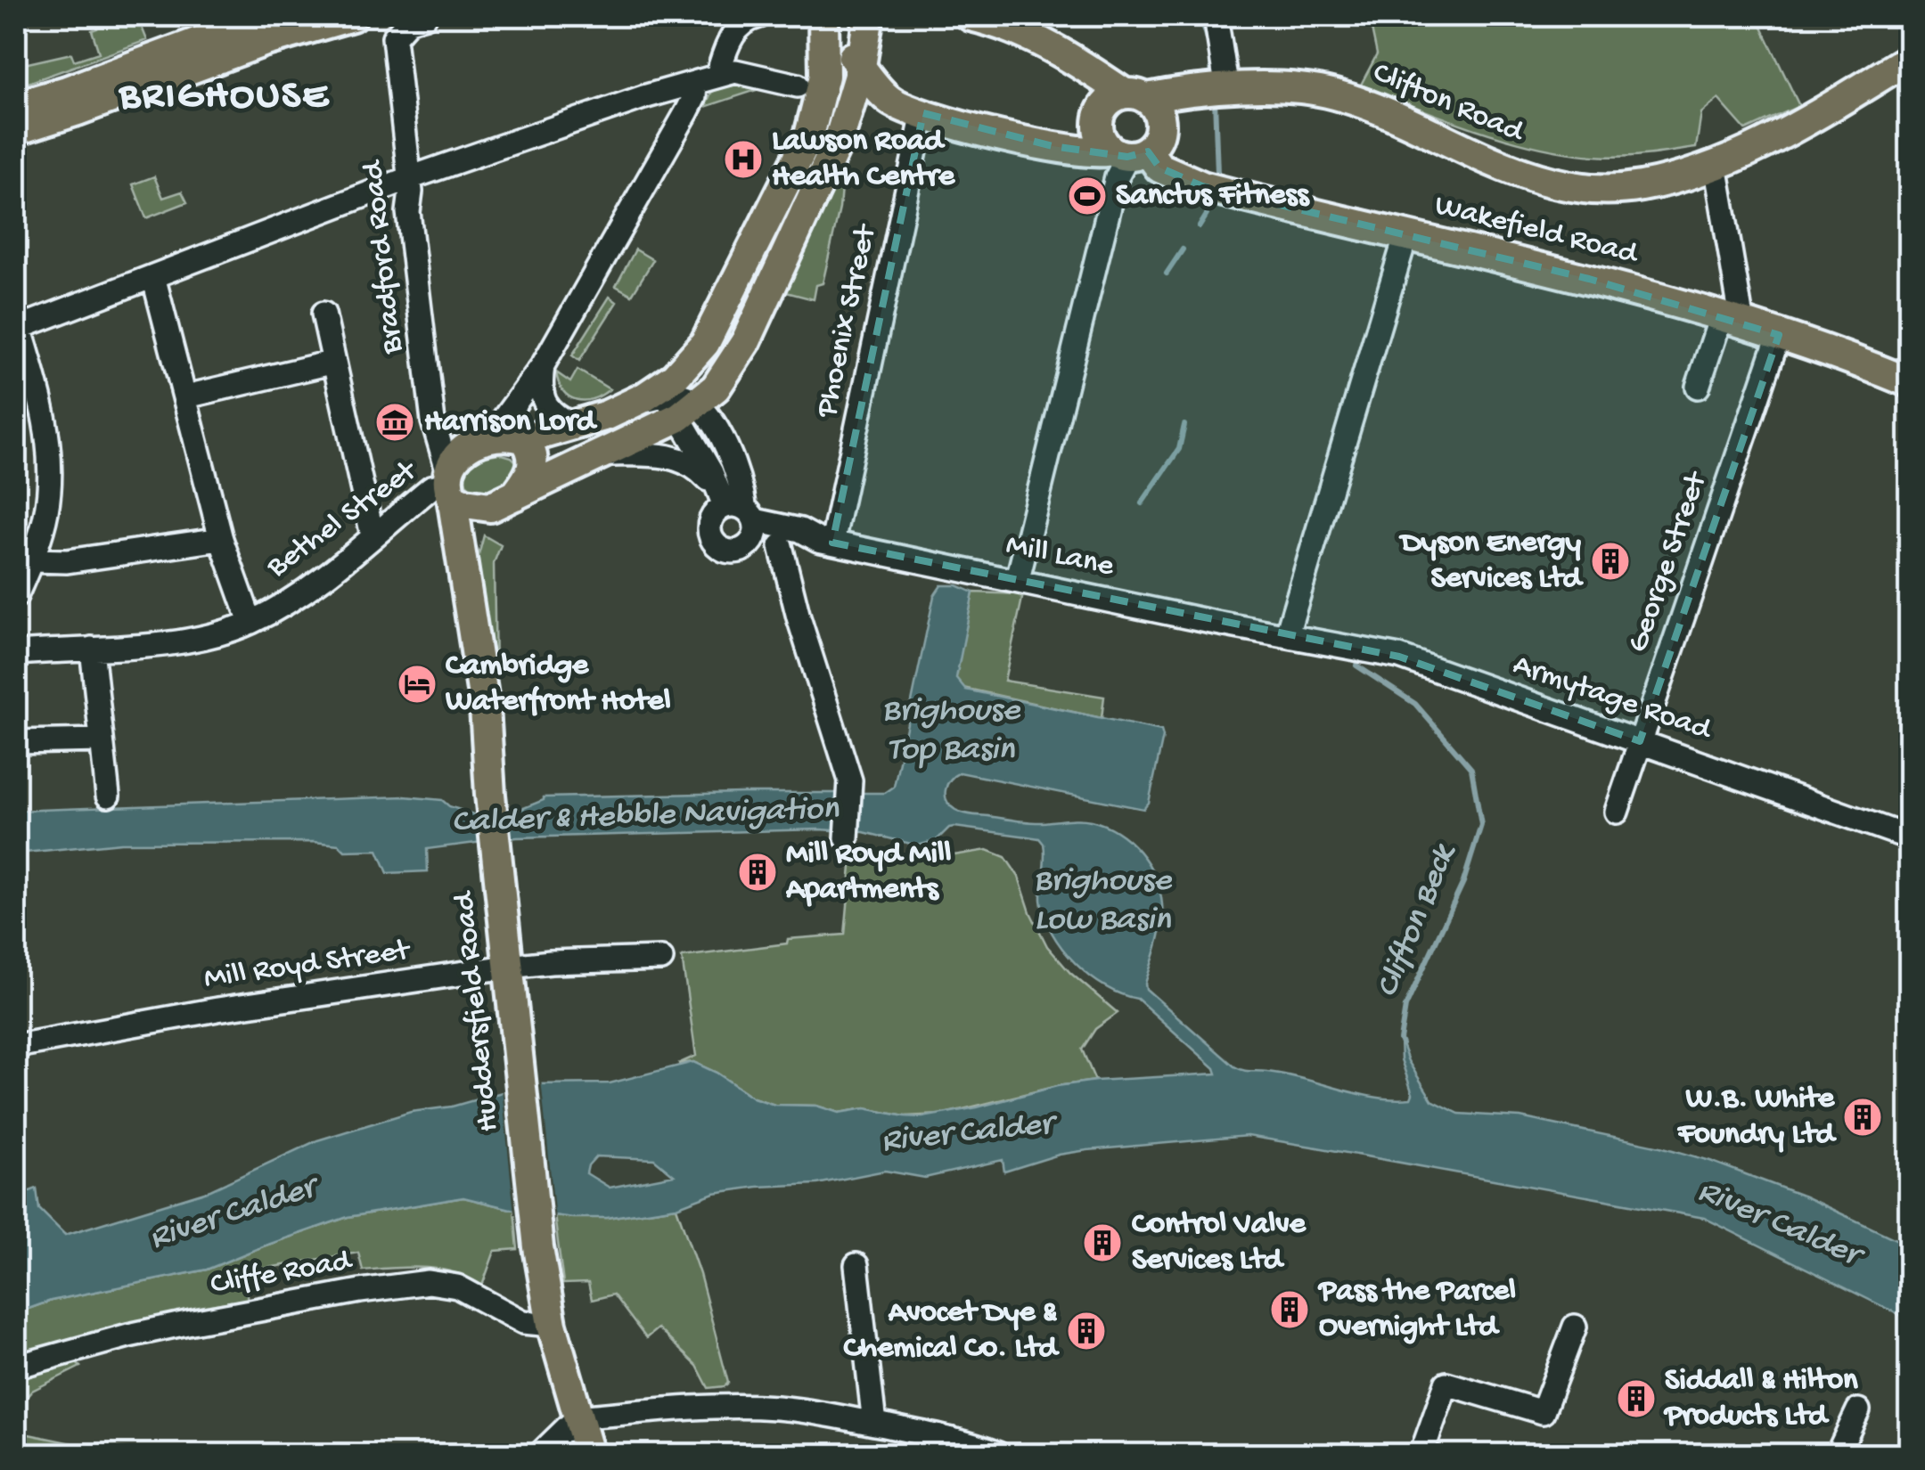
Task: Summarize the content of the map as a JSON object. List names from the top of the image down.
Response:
{
  "streets": {
    "main road": ["Clifton Road", "Wakefield Road", "Huddersfield Road"],
    "street": [
      "Bradford Road",
      "Phoenix Street",
      "Bethel Street",
      "Mill Lane",
      "George Street",
      "Armytage Road",
      "Mill Royd Street",
      "Cliffe Road"
    ]
  },
  "crossings": [
    ["Clifton Road", "Wakefield Road"],
    ["Wakefield Road", "George Street"],
    ["Bradford Road", "Bethel Street"],
    ["Bradford Road", "Huddersfield Road"],
    ["Phoenix Street", "Mill Lane"],
    ["Bethel Street", "Huddersfield Road"],
    ["Mill Lane", "Armytage Road"],
    ["George Street", "Armytage Road"],
    ["Mill Royd Street", "Huddersfield Road"],
    ["Huddersfield Road", "Cliffe Road"]
  ],
  "districts": ["BRIGHOUSE"],
  "water": [
    "Brighouse Top Basin",
    "Calder & Hebble Navigation",
    "Brighouse Low Basin",
    "Clifton Beck",
    "River Calder"
  ],
  "places": {
    "hospital": ["Lawson Road Health Centre"],
    "sports": ["Sanctus Fitness"],
    "museum": ["Harrison Lord"],
    "building": [
      "Dyson Energy Services Ltd",
      "Mill Royd Mill Apartments",
      "W.B. White Foundry Ltd",
      "Control Valve Services Ltd",
      "Pass the Parcel Overnight Ltd",
      "Avocet Dye & Chemical Co. Ltd",
      "Siddall & Hilton Products Ltd"
    ],
    "hotel": ["Cambridge Waterfront Hotel"]
  }
}
